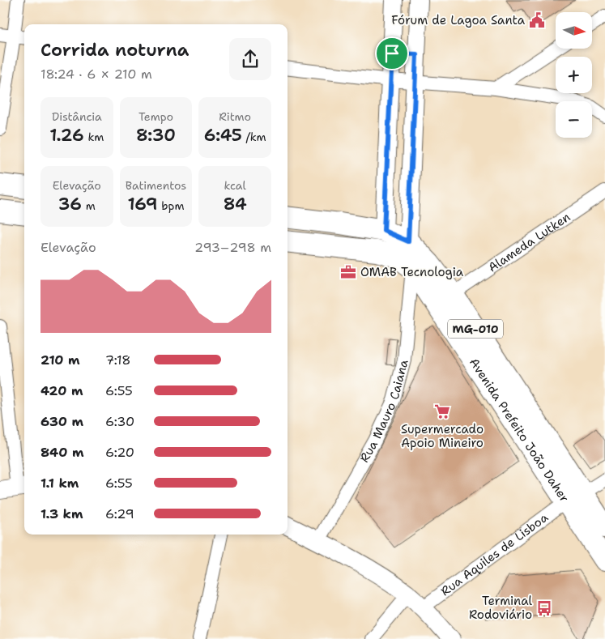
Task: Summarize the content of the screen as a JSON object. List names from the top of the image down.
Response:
{
  "streets": {
    "main road": ["MG-010", "Avenida Prefeito João Daher"],
    "street": ["Alameda Lutken", "Rua Mauro Caiana", "Rua Aquiles de Lisboa"]
  },
  "crossings": [
    ["Alameda Lutken", "Avenida Prefeito João Daher"],
    ["Rua Mauro Caiana", "Avenida Prefeito João Daher"],
    ["Avenida Prefeito João Daher", "Rua Aquiles de Lisboa"]
  ],
  "places": {
    "public building": ["Fórum de Lagoa Santa"],
    "office": ["OMAB Tecnologia"],
    "supermarket": ["Supermercado Apoio Mineiro"],
    "bus stop": ["Terminal Rodoviário"]
  },
  "north": "right",
  "page": {
    "map_buttons": ["+", "−"],
    "heading": ["Corrida noturna", "18:24 · 6 × 210 m"],
    "stats": [
      ["Distância", "1.26 km"],
      ["Tempo", "8:30"],
      ["Ritmo", "6:45 /km"],
      ["Elevação", "36 m"],
      ["Batimentos", "169 bpm"],
      ["kcal", "84"]
    ],
    "chart": ["Elevação", "293–298 m"],
    "list": [
      {
        "name": "210 m",
        "note": "7:18"
      },
      {
        "name": "420 m",
        "note": "6:55"
      },
      {
        "name": "630 m",
        "note": "6:30"
      },
      {
        "name": "840 m",
        "note": "6:20"
      },
      {
        "name": "1.1 km",
        "note": "6:55"
      },
      {
        "name": "1.3 km",
        "note": "6:29"
      }
    ]
  }
}
